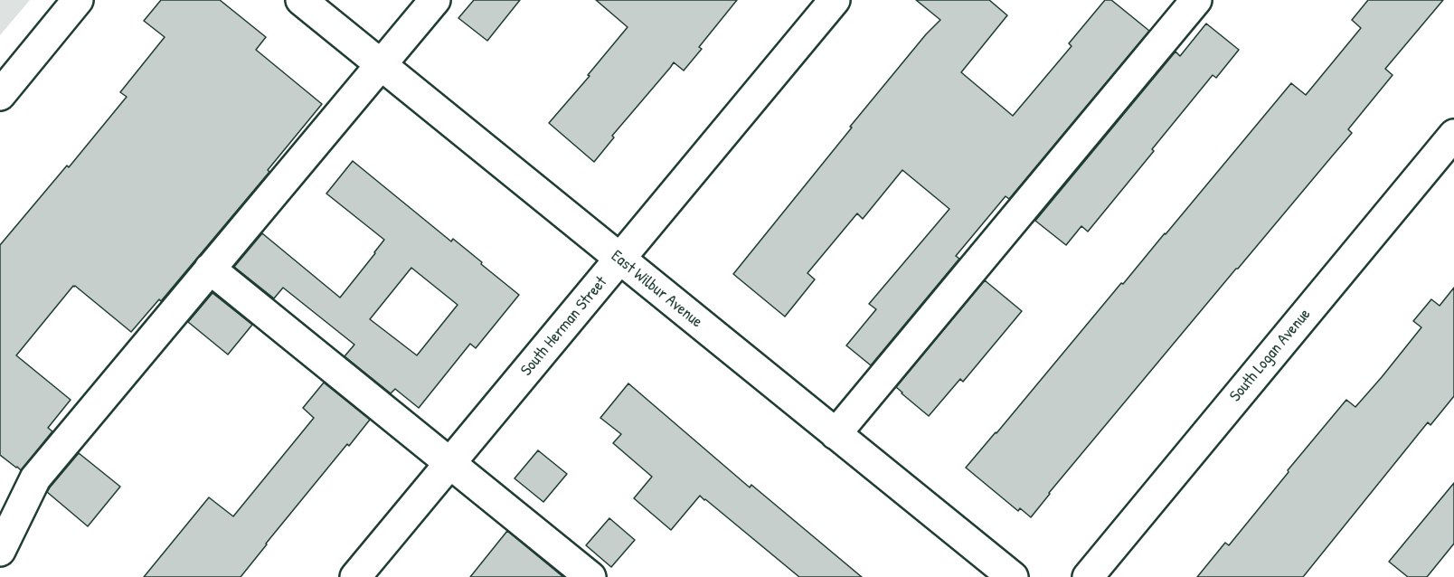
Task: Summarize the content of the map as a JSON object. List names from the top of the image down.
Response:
{
  "streets": {
    "street": ["East Wilbur Avenue", "South Herman Street", "South Logan Avenue"]
  },
  "crossings": [
    ["East Wilbur Avenue", "South Herman Street"]
  ]
}
